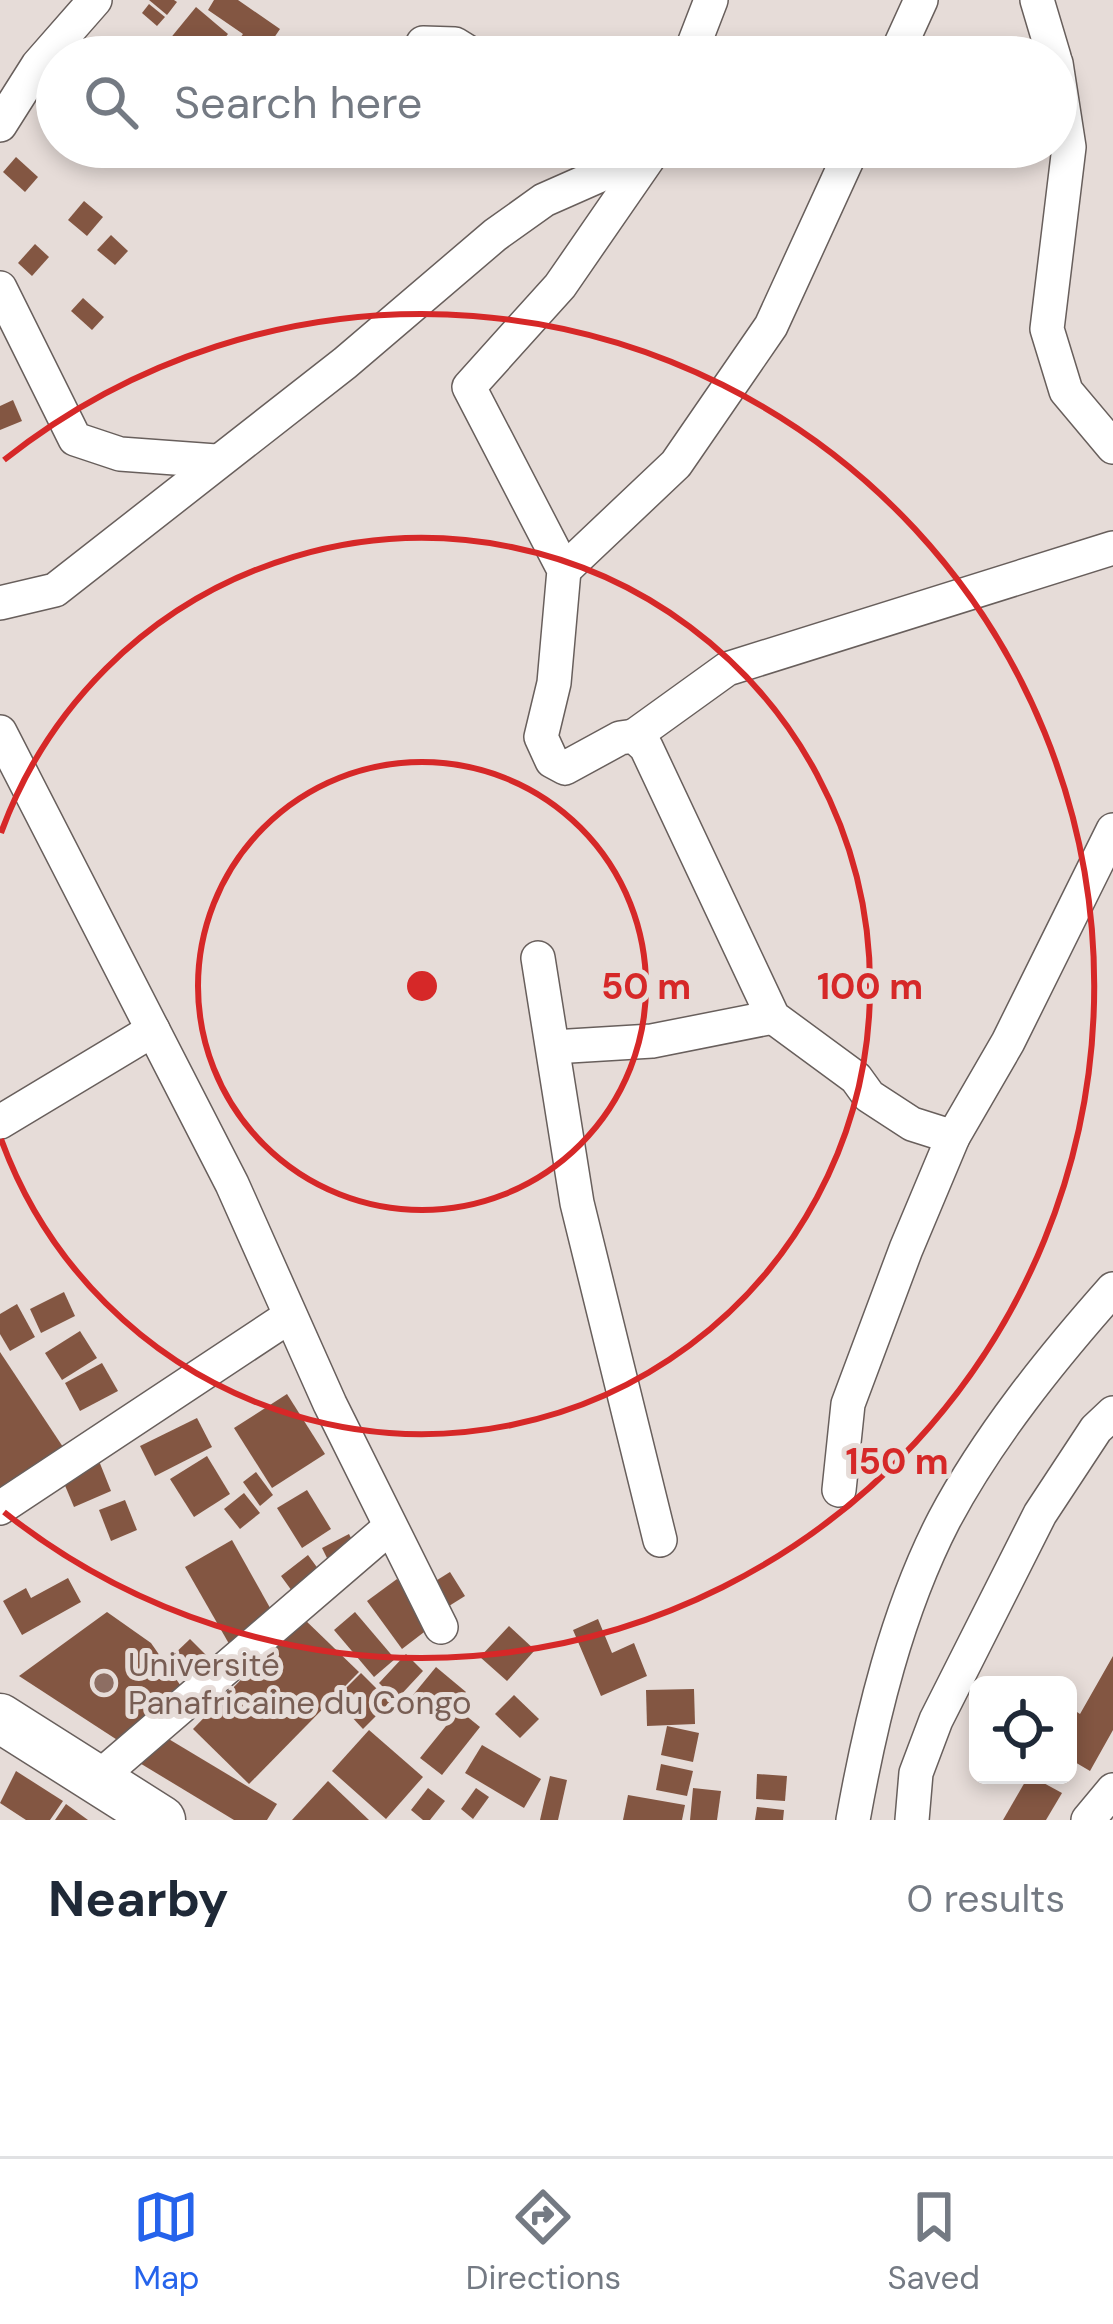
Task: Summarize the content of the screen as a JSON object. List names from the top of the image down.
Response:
{
  "places": ["Université Panafricaine du Congo"],
  "page": {
    "search": "Search here",
    "heading": ["Nearby", "0 results"],
    "nav": ["Map", "Directions", "Saved"]
  },
  "rings": ["50 m", "100 m", "150 m"]
}
